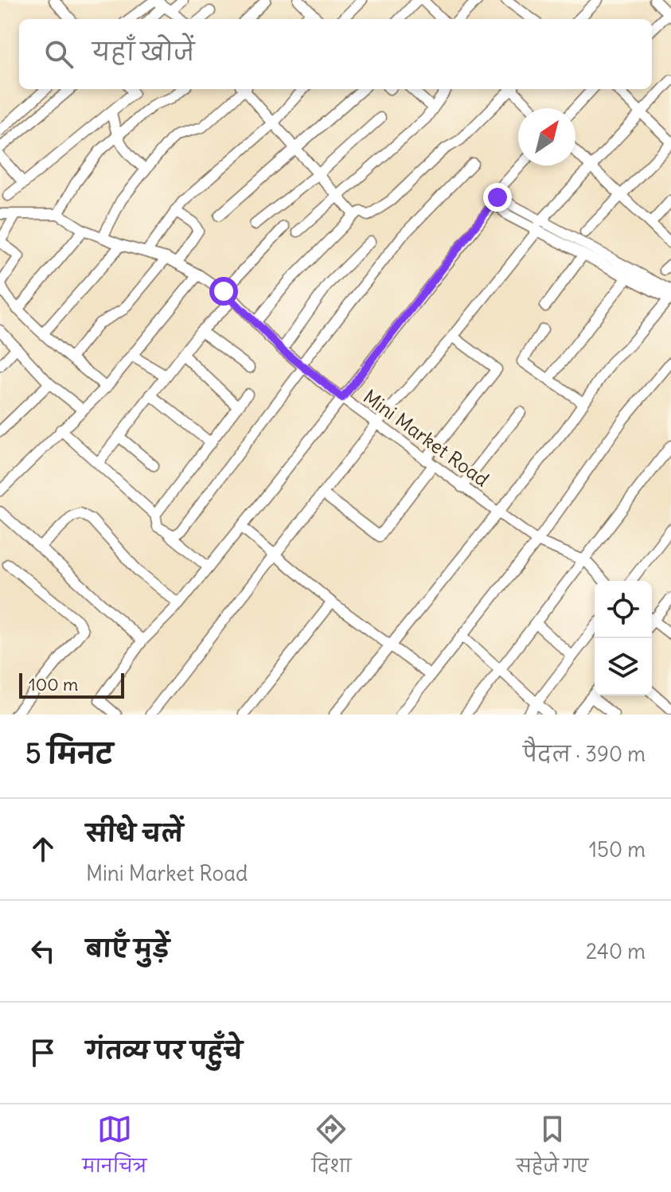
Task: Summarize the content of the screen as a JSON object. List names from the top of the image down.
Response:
{
  "streets": {
    "street": ["Mini Market Road"]
  },
  "scale_bar": "100 m",
  "north": "top right",
  "page": {
    "search": "यहाँ खोजें",
    "scale": "100 m",
    "heading": ["5 मिनट", "पैदल · 390 m"],
    "list": [
      ["सीधे चलें", "Mini Market Road", "150 m"],
      ["बाएँ मुड़ें", "240 m"],
      "गंतव्य पर पहुँचे"
    ],
    "nav": ["मानचित्र", "दिशा", "सहेजे गए"]
  }
}
